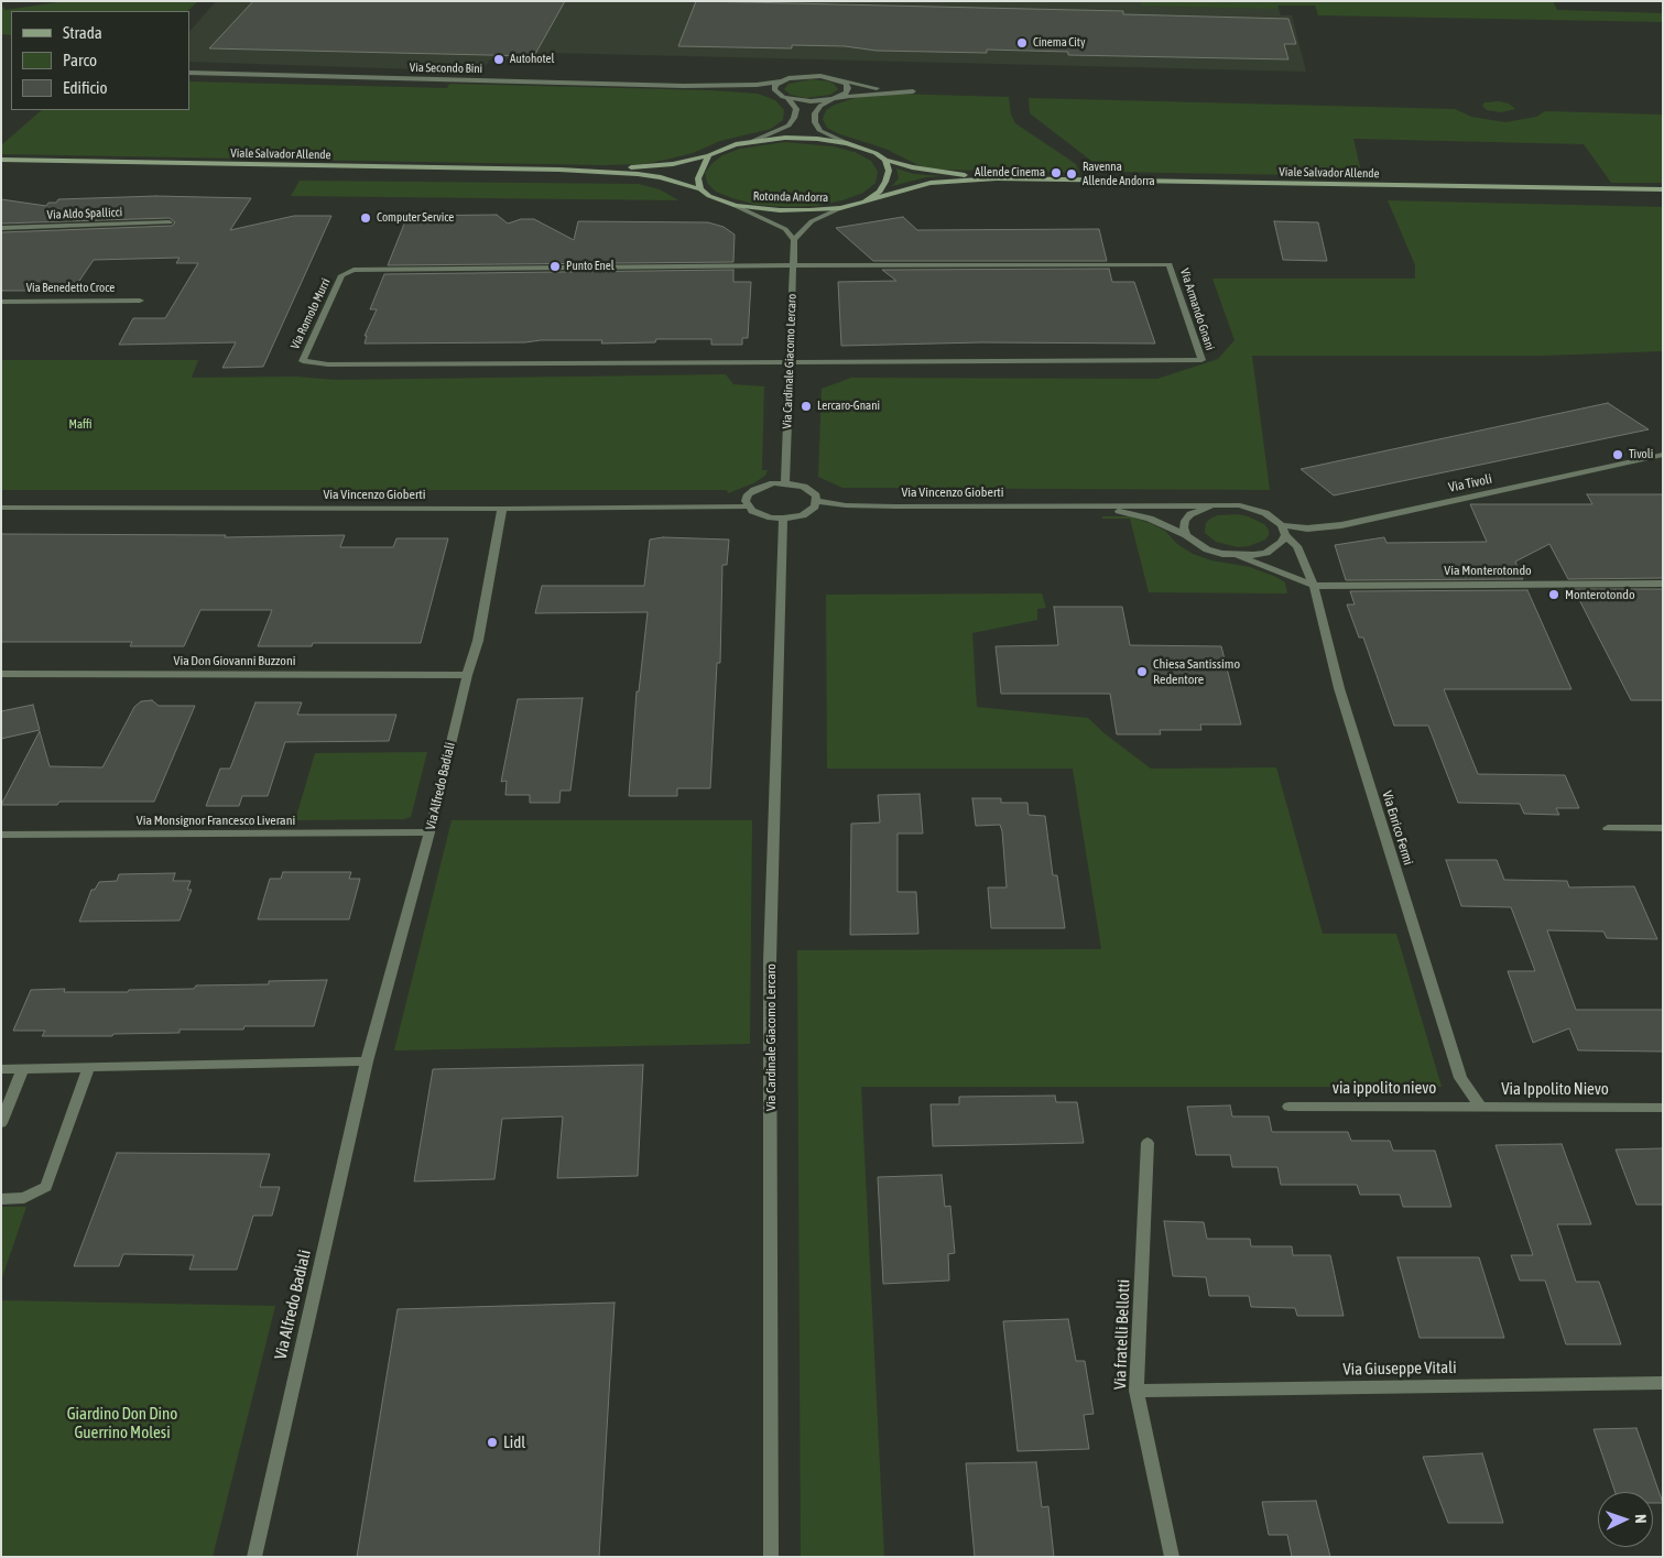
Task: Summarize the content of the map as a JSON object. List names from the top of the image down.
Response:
{
  "streets": {
    "main road": ["Viale Salvador Allende", "Rotonda Andorra"],
    "street": [
      "Via Secondo Bini",
      "Via Aldo Spallicci",
      "Via Benedetto Croce",
      "Via Armando Gnani",
      "Via Romolo Murri",
      "Via Cardinale Giacomo Lercaro",
      "Via Tivoli",
      "Via Vincenzo Gioberti",
      "Via Monterotondo",
      "Via Don Giovanni Buzzoni",
      "Via Alfredo Badiali",
      "Via Monsignor Francesco Liverani",
      "Via Enrico Fermi",
      "via ippolito nievo",
      "Via Ippolito Nievo",
      "Via fratelli Bellotti",
      "Via Giuseppe Vitali"
    ]
  },
  "crossings": [
    ["Viale Salvador Allende", "Rotonda Andorra"],
    ["Via Armando Gnani", "Via Romolo Murri"],
    ["Via Armando Gnani", "Via Cardinale Giacomo Lercaro"],
    ["Via Romolo Murri", "Via Cardinale Giacomo Lercaro"],
    ["Via Tivoli", "Via Vincenzo Gioberti"],
    ["Via Tivoli", "Via Enrico Fermi"],
    ["Via Vincenzo Gioberti", "Via Alfredo Badiali"],
    ["Via Vincenzo Gioberti", "Via Enrico Fermi"],
    ["Via Monterotondo", "Via Enrico Fermi"],
    ["Via Don Giovanni Buzzoni", "Via Alfredo Badiali"],
    ["Via Alfredo Badiali", "Via Monsignor Francesco Liverani"],
    ["Via Enrico Fermi", "via ippolito nievo"],
    ["Via Enrico Fermi", "Via Ippolito Nievo"],
    ["via ippolito nievo", "Via Ippolito Nievo"],
    ["Via fratelli Bellotti", "Via Giuseppe Vitali"]
  ],
  "parks": ["Maffi", "Giardino Don Dino Guerrino Molesi"],
  "places": [
    "Cinema City",
    "Autohotel",
    "Allende Cinema",
    "Ravenna Allende Andorra",
    "Computer Service",
    "Punto Enel",
    "Lercaro-Gnani",
    "Tivoli",
    "Monterotondo",
    "Chiesa Santissimo Redentore",
    "Lidl"
  ],
  "legend": ["Strada", "Parco", "Edificio"],
  "north": "right"
}
